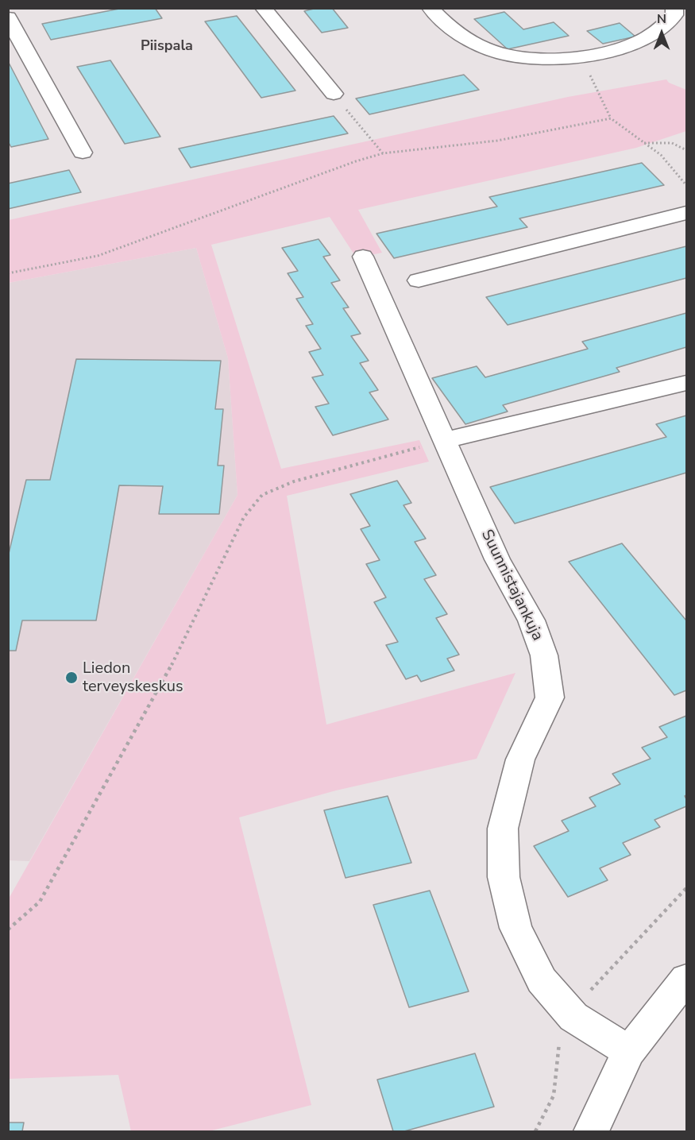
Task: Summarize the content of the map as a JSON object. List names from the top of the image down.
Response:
{
  "streets": {
    "street": ["Suunnistajankuja"]
  },
  "districts": ["Piispala"],
  "places": ["Liedon terveyskeskus"],
  "north": "top"
}
